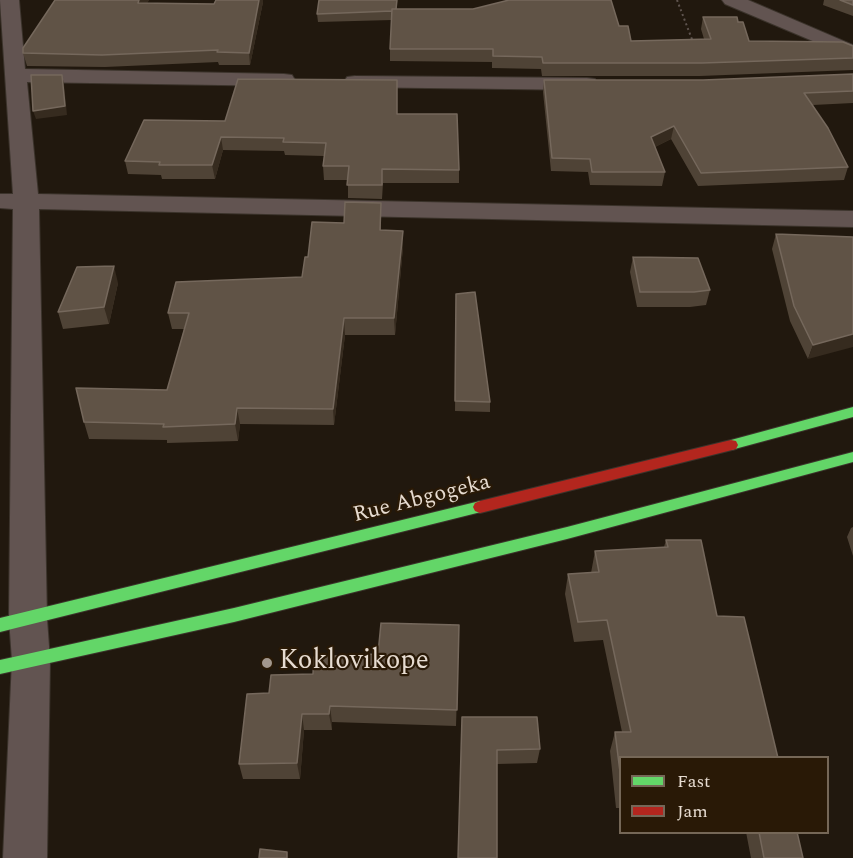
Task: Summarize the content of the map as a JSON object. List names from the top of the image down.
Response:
{
  "streets": {
    "main road": ["Rue Abgogeka"]
  },
  "places": ["Koklovikope"],
  "legend": ["Fast", "Jam"]
}
